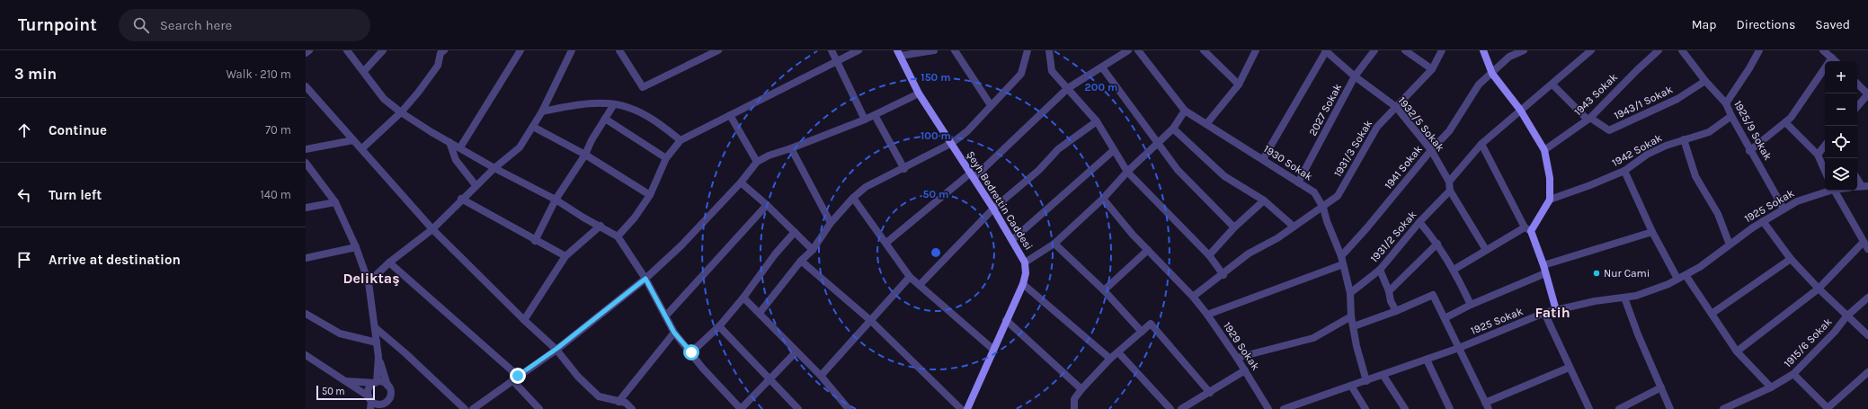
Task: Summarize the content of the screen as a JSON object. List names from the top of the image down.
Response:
{
  "streets": {
    "main road": ["Şeyh Bedrettin Caddesi"],
    "street": [
      "1943 Sokak",
      "1943/1 Sokak",
      "2027 Sokak",
      "1932/5 Sokak",
      "1925/9 Sokak",
      "1931/3 Sokak",
      "1942 Sokak",
      "1930 Sokak",
      "1941 Sokak",
      "1925 Sokak",
      "1931/2 Sokak",
      "1915/6 Sokak",
      "1929 Sokak"
    ]
  },
  "crossings": [
    ["1943 Sokak", "1943/1 Sokak"],
    ["1943/1 Sokak", "1925/9 Sokak"],
    ["2027 Sokak", "1932/5 Sokak"],
    ["2027 Sokak", "1930 Sokak"],
    ["1932/5 Sokak", "1931/3 Sokak"],
    ["1932/5 Sokak", "1941 Sokak"],
    ["1932/5 Sokak", "1931/2 Sokak"],
    ["1925/9 Sokak", "1942 Sokak"],
    ["1925/9 Sokak", "1925 Sokak"],
    ["1931/3 Sokak", "1930 Sokak"],
    ["1931/3 Sokak", "1929 Sokak"],
    ["1930 Sokak", "1941 Sokak"],
    ["1930 Sokak", "1925 Sokak"],
    ["1930 Sokak", "1931/2 Sokak"]
  ],
  "districts": ["Deliktaş", "Fatih"],
  "places": ["Nur Cami"],
  "scale_bar": "50 m",
  "page": {
    "header": "Turnpoint",
    "search": "Search here",
    "nav": ["Map", "Directions", "Saved"],
    "heading": ["3 min", "Walk · 210 m"],
    "map_buttons": ["+", "−"],
    "list": [
      ["Continue", "70 m"],
      ["Turn left", "140 m"],
      "Arrive at destination"
    ],
    "scale": "50 m"
  },
  "rings": [
    "150 m",
    "200 m",
    "100 m",
    "50 m"
  ]
}
